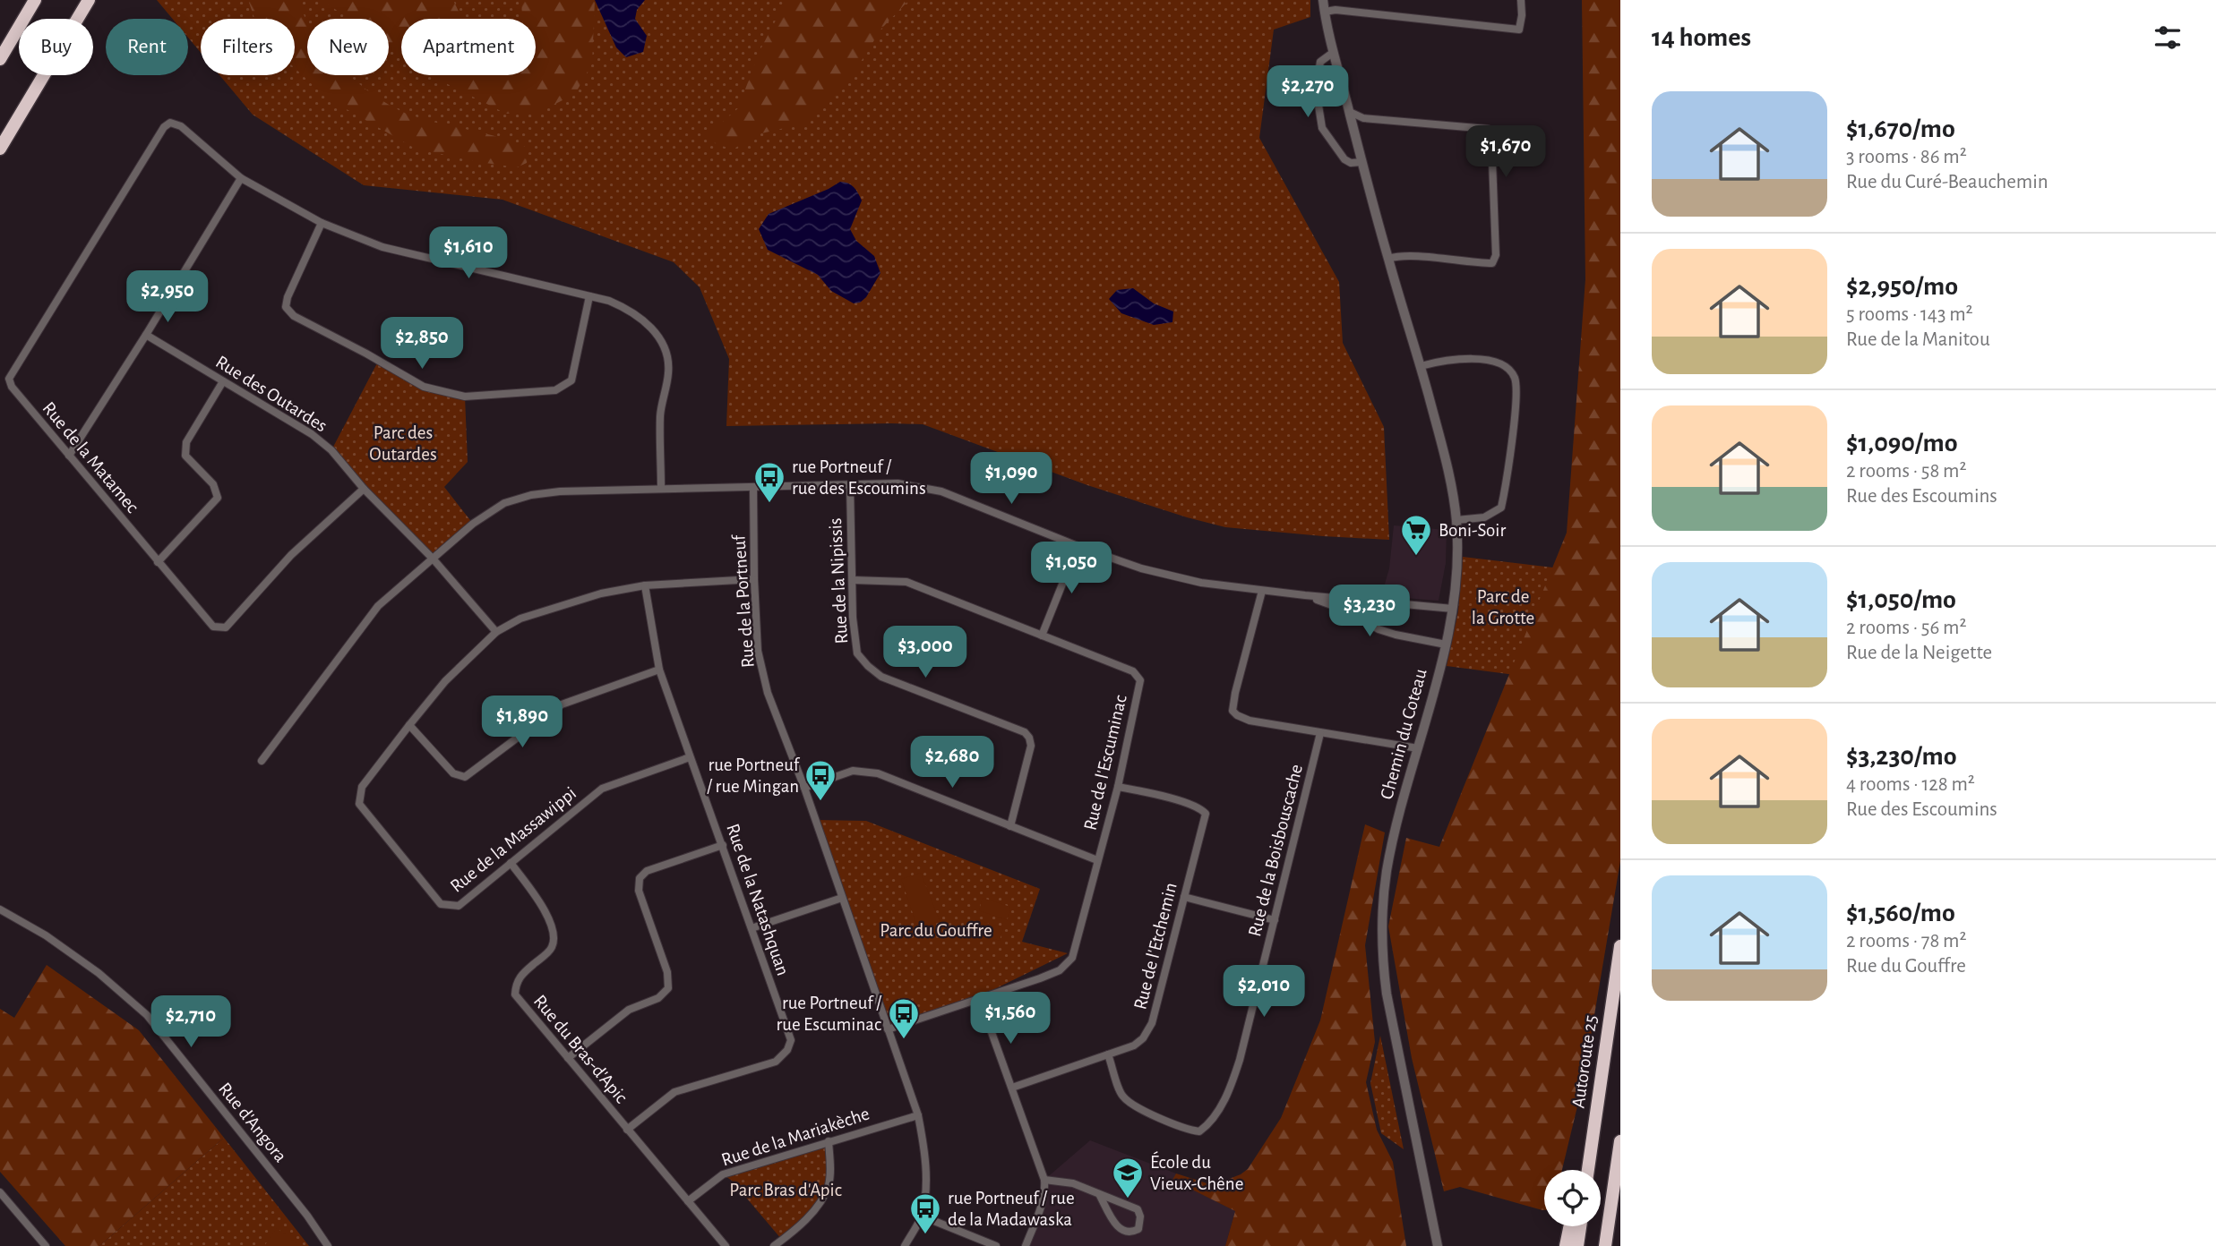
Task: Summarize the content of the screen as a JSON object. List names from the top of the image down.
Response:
{
  "streets": {
    "highway": ["Autoroute 25"],
    "street": [
      "Rue des Outardes",
      "Rue de la Matamec",
      "Rue de la Nipissis",
      "Rue de la Portneuf",
      "Chemin du Coteau",
      "Rue de l'Escuminac",
      "Rue de la Massawippi",
      "Rue de la Boisbouscache",
      "Rue de la Natashquan",
      "Rue de l'Etchemin",
      "Rue du Bras-d'Apic",
      "Rue d'Angora",
      "Rue de la Mariakèche"
    ]
  },
  "crossings": [
    ["Rue des Outardes", "Rue de la Matamec"],
    ["Rue des Outardes", "Rue de la Massawippi"],
    ["Rue de la Nipissis", "Rue de l'Escuminac"],
    ["Rue de la Portneuf", "Rue de l'Escuminac"],
    ["Rue de la Portneuf", "Rue de la Massawippi"],
    ["Rue de la Portneuf", "Rue de la Mariakèche"],
    ["Rue de l'Escuminac", "Rue de l'Etchemin"],
    ["Rue de la Massawippi", "Rue de la Natashquan"],
    ["Rue de la Massawippi", "Rue du Bras-d'Apic"],
    ["Rue de la Boisbouscache", "Rue de l'Etchemin"],
    ["Rue de la Natashquan", "Rue du Bras-d'Apic"],
    ["Rue du Bras-d'Apic", "Rue de la Mariakèche"]
  ],
  "parks": [
    "Parc des Outardes",
    "Parc de la Grotte",
    "Parc du Gouffre",
    "Parc Bras d'Apic"
  ],
  "places": {
    "bus stop": [
      "rue Portneuf / rue des Escoumins",
      "rue Portneuf / rue Mingan",
      "rue Portneuf / rue Escuminac",
      "rue Portneuf / rue de la Madawaska"
    ],
    "supermarket": ["Boni-Soir"],
    "school or university": ["École du Vieux-Chêne"]
  },
  "page": {
    "heading": "14 homes",
    "chip": [
      "Buy",
      "Rent",
      "Filters",
      "New",
      "Apartment"
    ],
    "price": [
      "$2,270",
      "$1,670",
      "$1,610",
      "$2,950",
      "$2,850",
      "$1,090",
      "$1,050",
      "$3,230",
      "$3,000",
      "$1,890",
      "$2,680",
      "$2,010",
      "$1,560",
      "$2,710"
    ],
    "list": [
      {
        "name": "$1,670/mo",
        "note": "3 rooms · 86 m² · Rue du Curé-Beauchemin"
      },
      {
        "name": "$2,950/mo",
        "note": "5 rooms · 143 m² · Rue de la Manitou"
      },
      {
        "name": "$1,090/mo",
        "note": "2 rooms · 58 m² · Rue des Escoumins"
      },
      {
        "name": "$1,050/mo",
        "note": "2 rooms · 56 m² · Rue de la Neigette"
      },
      {
        "name": "$3,230/mo",
        "note": "4 rooms · 128 m² · Rue des Escoumins"
      },
      {
        "name": "$1,560/mo",
        "note": "2 rooms · 78 m² · Rue du Gouffre"
      }
    ]
  }
}
